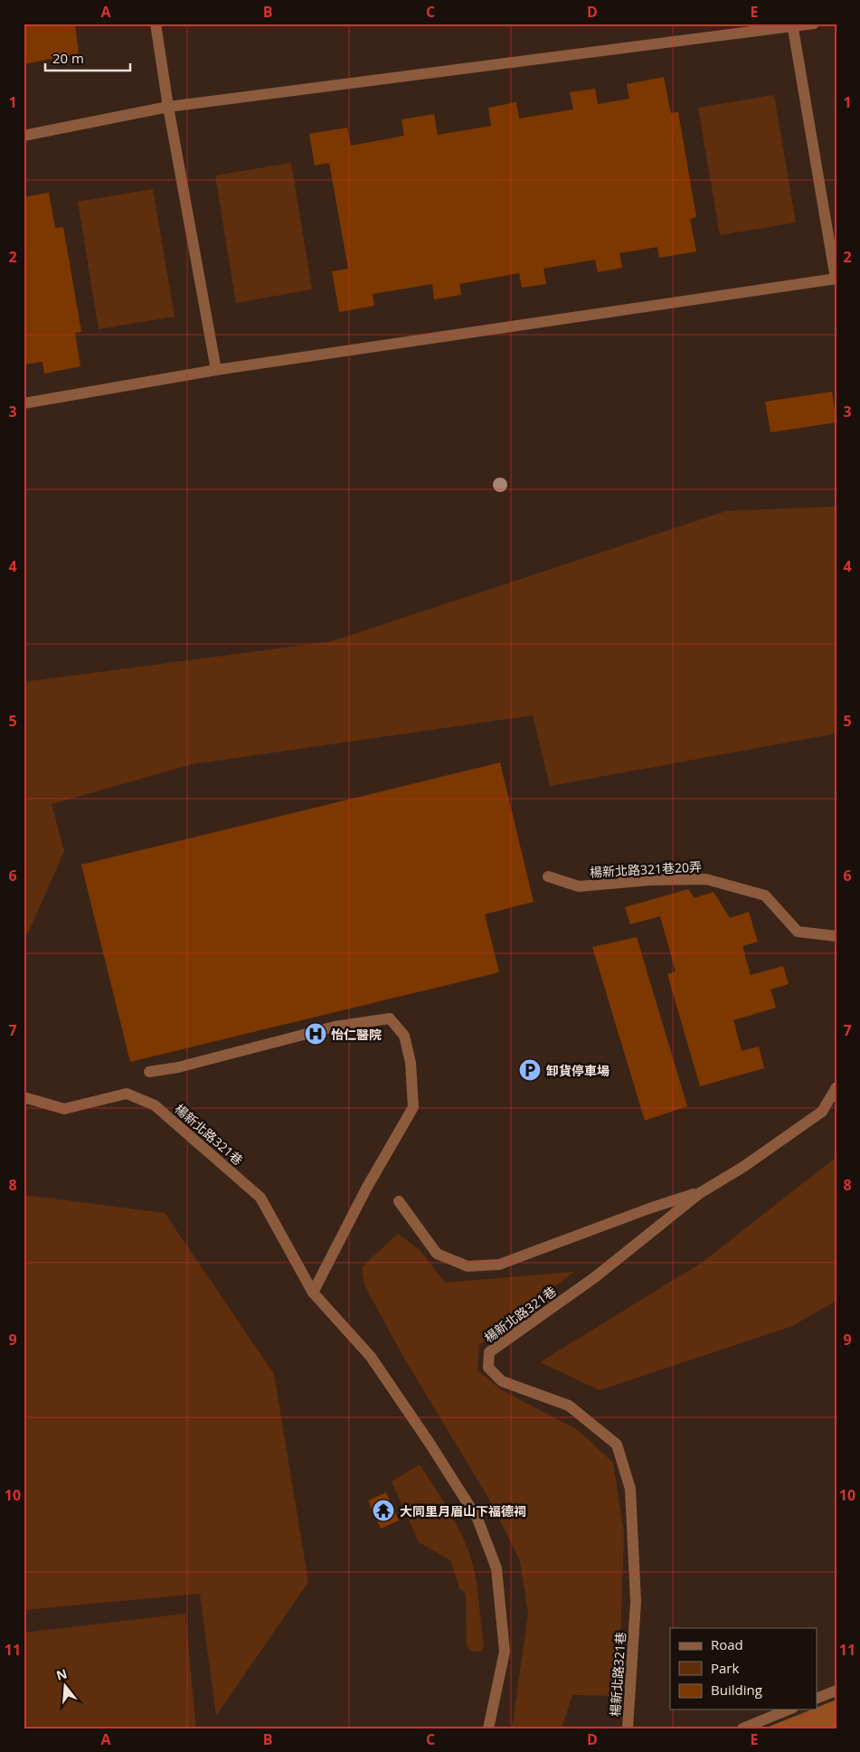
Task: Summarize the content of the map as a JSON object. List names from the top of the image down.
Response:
{
  "streets": {
    "street": ["楊新北路321巷20弄", "楊新北路321巷"]
  },
  "places": {
    "hospital": ["怡仁醫院"],
    "parking": ["卸貨停車場"],
    "temple": ["大同里月眉山下福德祠"]
  },
  "legend": ["Road", "Park", "Building"],
  "scale_bar": "20 m",
  "north": "top",
  "grid": {
    "columns": [
      "A",
      "B",
      "C",
      "D",
      "E"
    ],
    "rows": [
      "1",
      "2",
      "3",
      "4",
      "5",
      "6",
      "7",
      "8",
      "9",
      "10",
      "11"
    ]
  }
}
